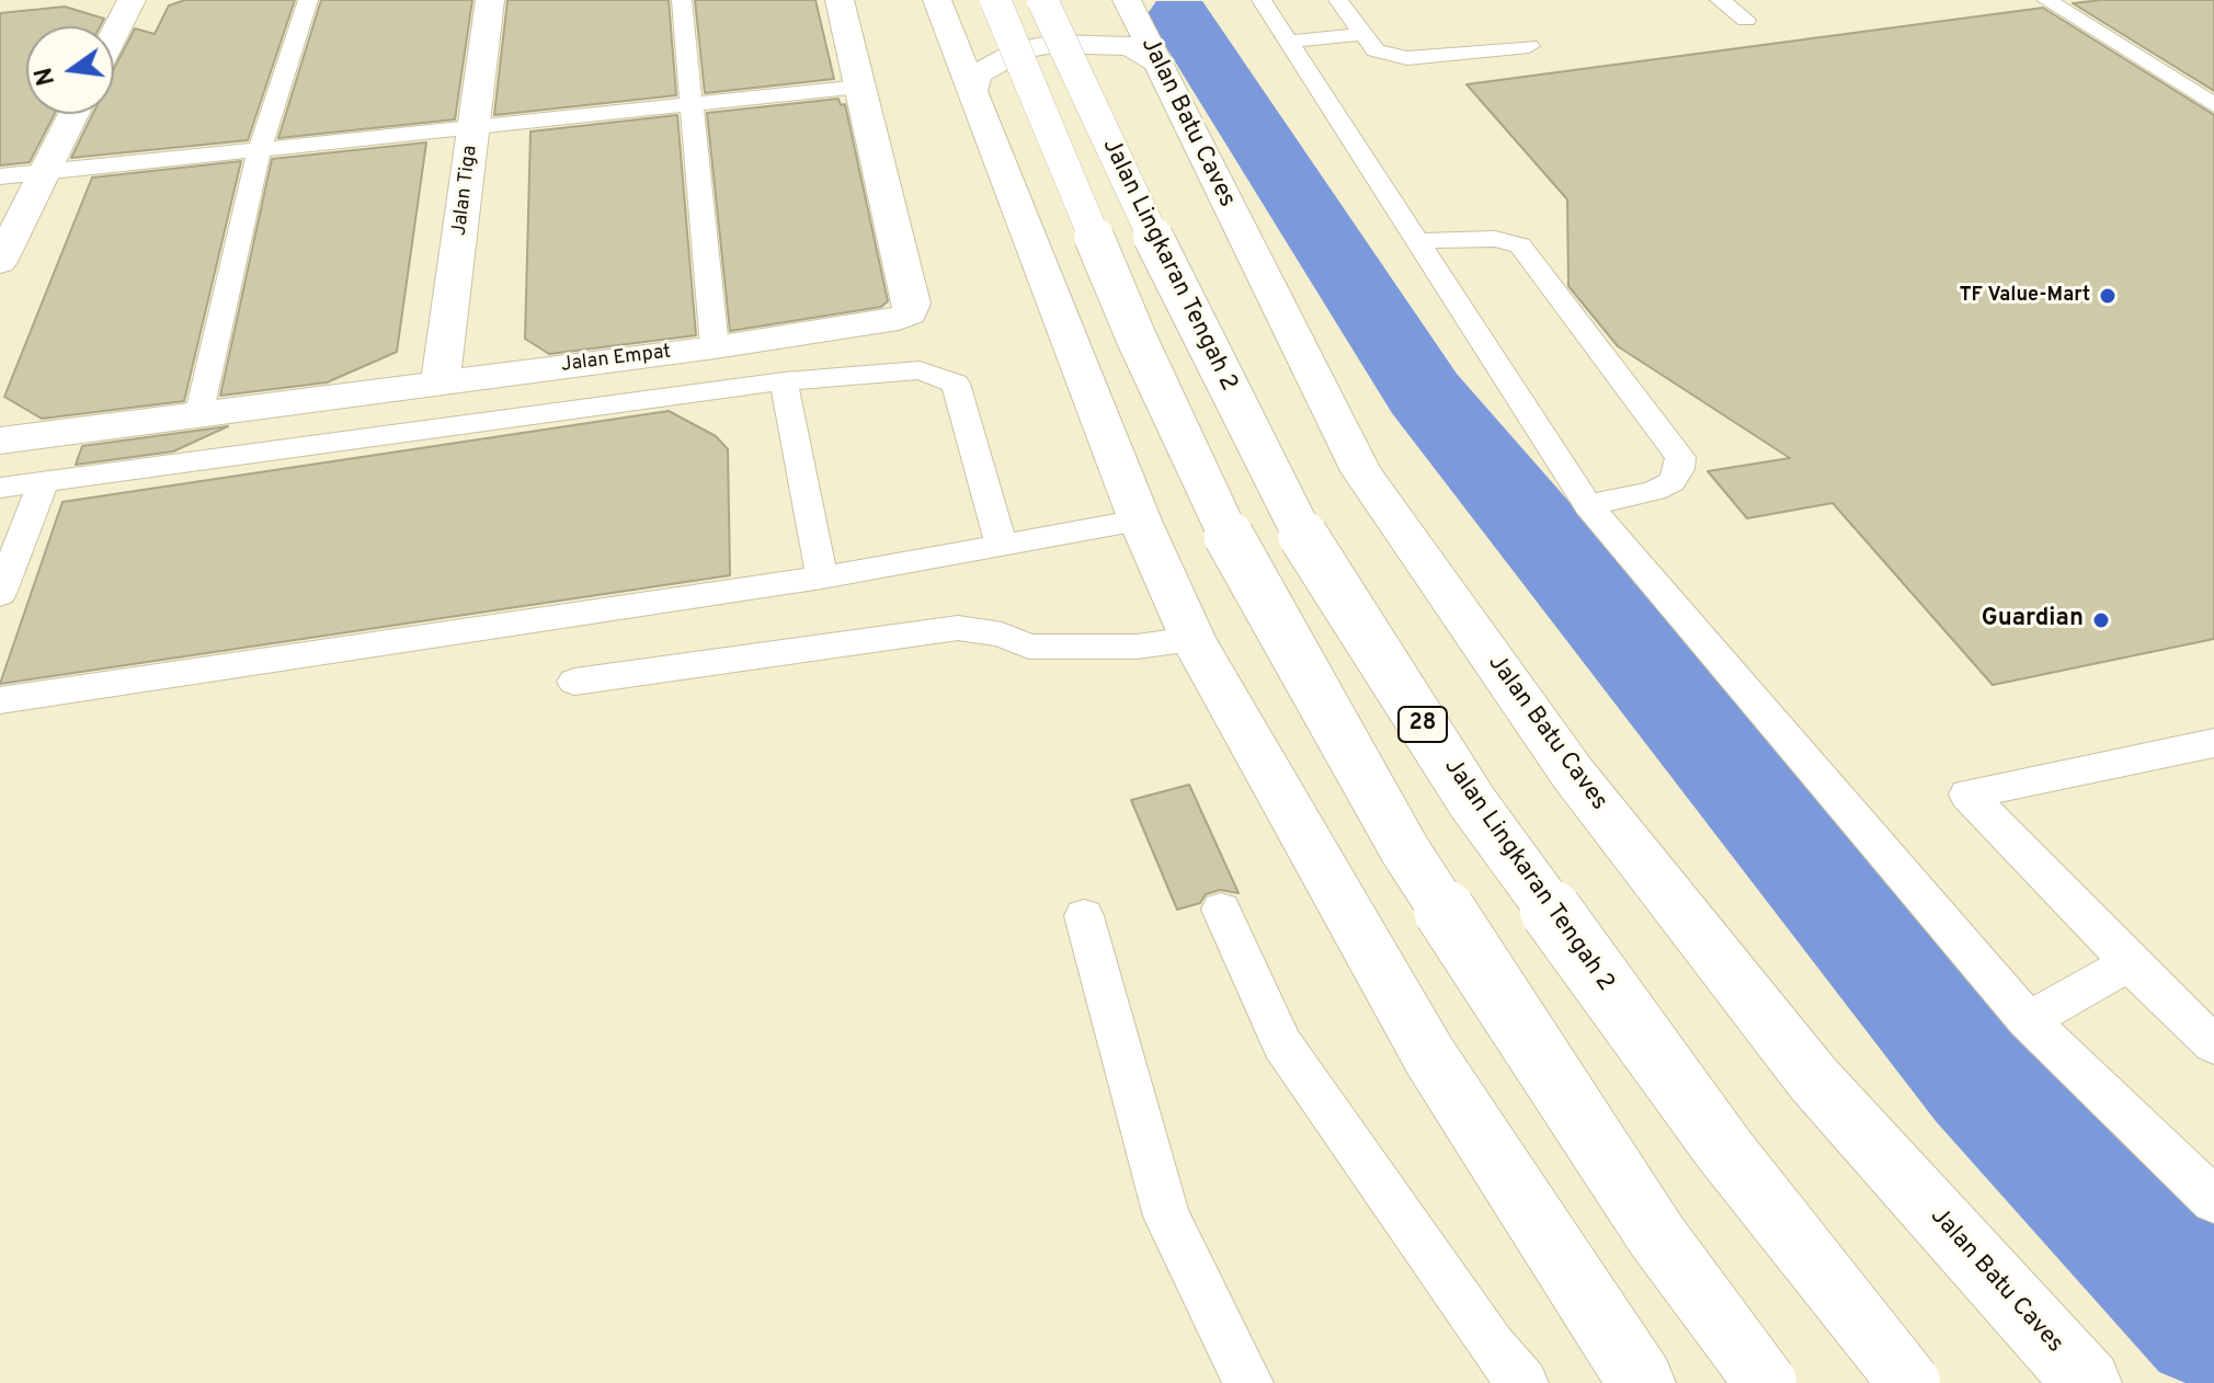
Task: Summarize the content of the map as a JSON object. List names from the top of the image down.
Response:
{
  "streets": {
    "main road": [
      "Jalan Batu Caves",
      "Jalan Tiga",
      "Jalan Lingkaran Tengah 2",
      "Jalan Empat",
      "28"
    ]
  },
  "crossings": [
    ["Jalan Tiga", "Jalan Empat"]
  ],
  "places": ["TF Value-Mart", "Guardian"],
  "north": "left"
}
